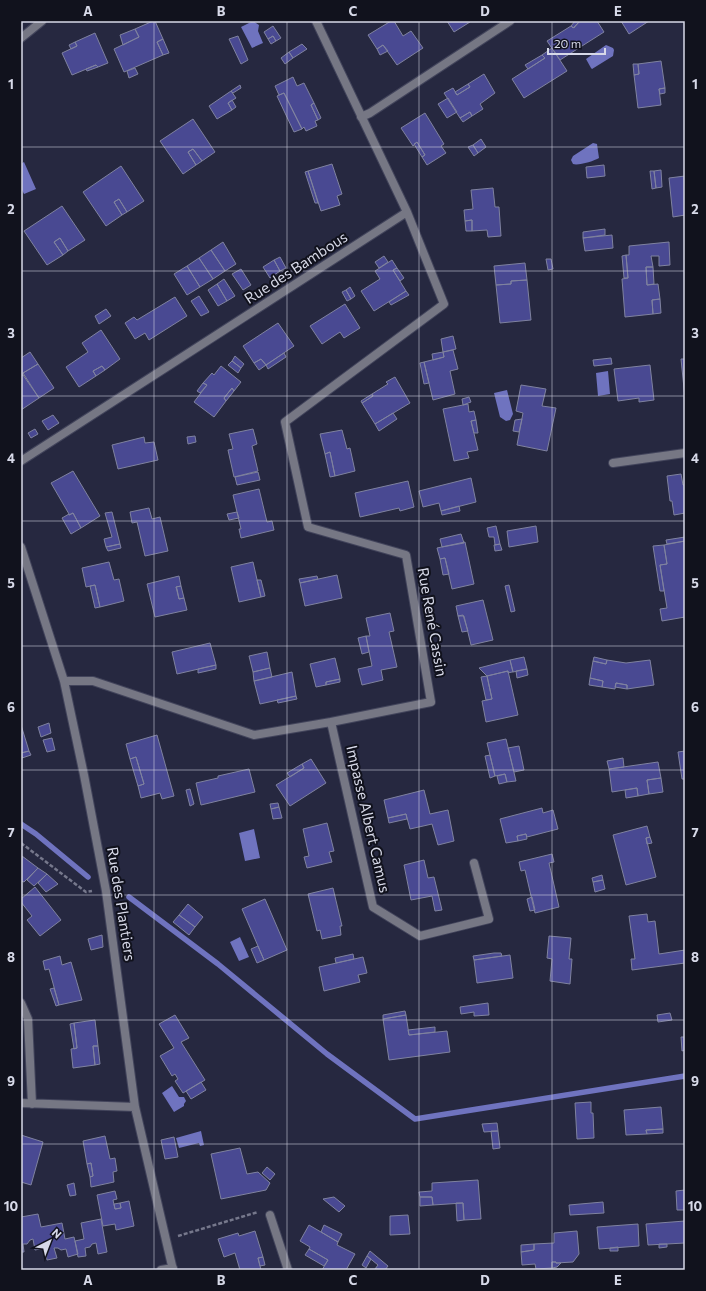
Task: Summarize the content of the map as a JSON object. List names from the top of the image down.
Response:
{
  "streets": {
    "street": [
      "Rue des Bambous",
      "Rue René Cassin",
      "Impasse Albert Camus",
      "Rue des Plantiers"
    ]
  },
  "crossings": [
    ["Rue des Bambous", "Rue René Cassin"],
    ["Rue René Cassin", "Impasse Albert Camus"],
    ["Rue René Cassin", "Rue des Plantiers"]
  ],
  "scale_bar": "20 m",
  "north": "top right",
  "grid": {
    "columns": [
      "A",
      "B",
      "C",
      "D",
      "E"
    ],
    "rows": [
      "1",
      "2",
      "3",
      "4",
      "5",
      "6",
      "7",
      "8",
      "9",
      "10"
    ]
  }
}
